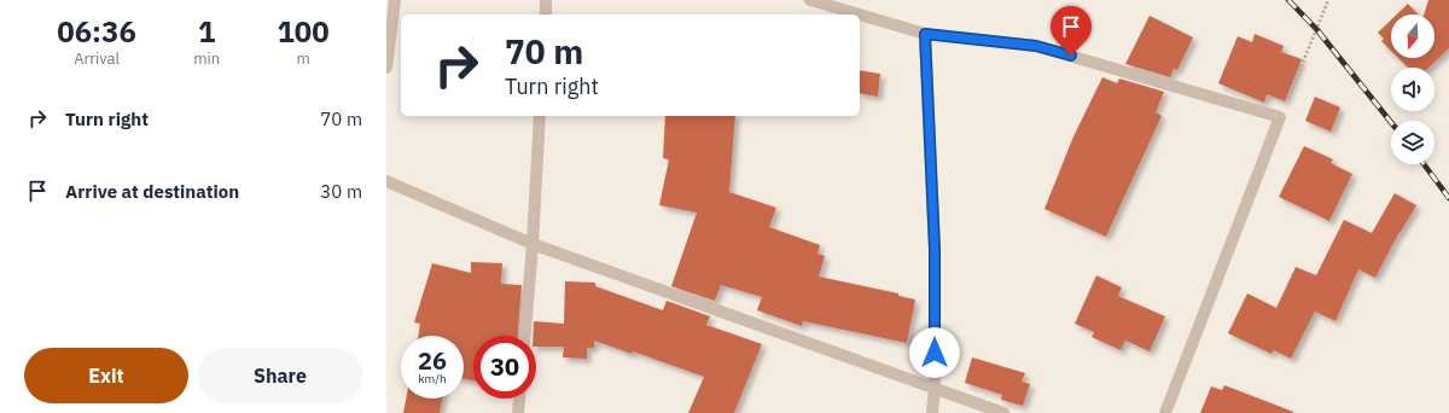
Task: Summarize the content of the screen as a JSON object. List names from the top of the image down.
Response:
{
  "north": "bottom",
  "page": {
    "eta": [
      "06:36",
      "Arrival",
      "1",
      "min",
      "100",
      "m"
    ],
    "turn": ["70 m", "Turn right"],
    "list": [
      {
        "name": "Turn right",
        "value": "70 m"
      },
      {
        "name": "Arrive at destination",
        "value": "30 m"
      }
    ],
    "speed": "26 km/h",
    "limit": "30",
    "buttons": ["Exit", "Share"]
  }
}
